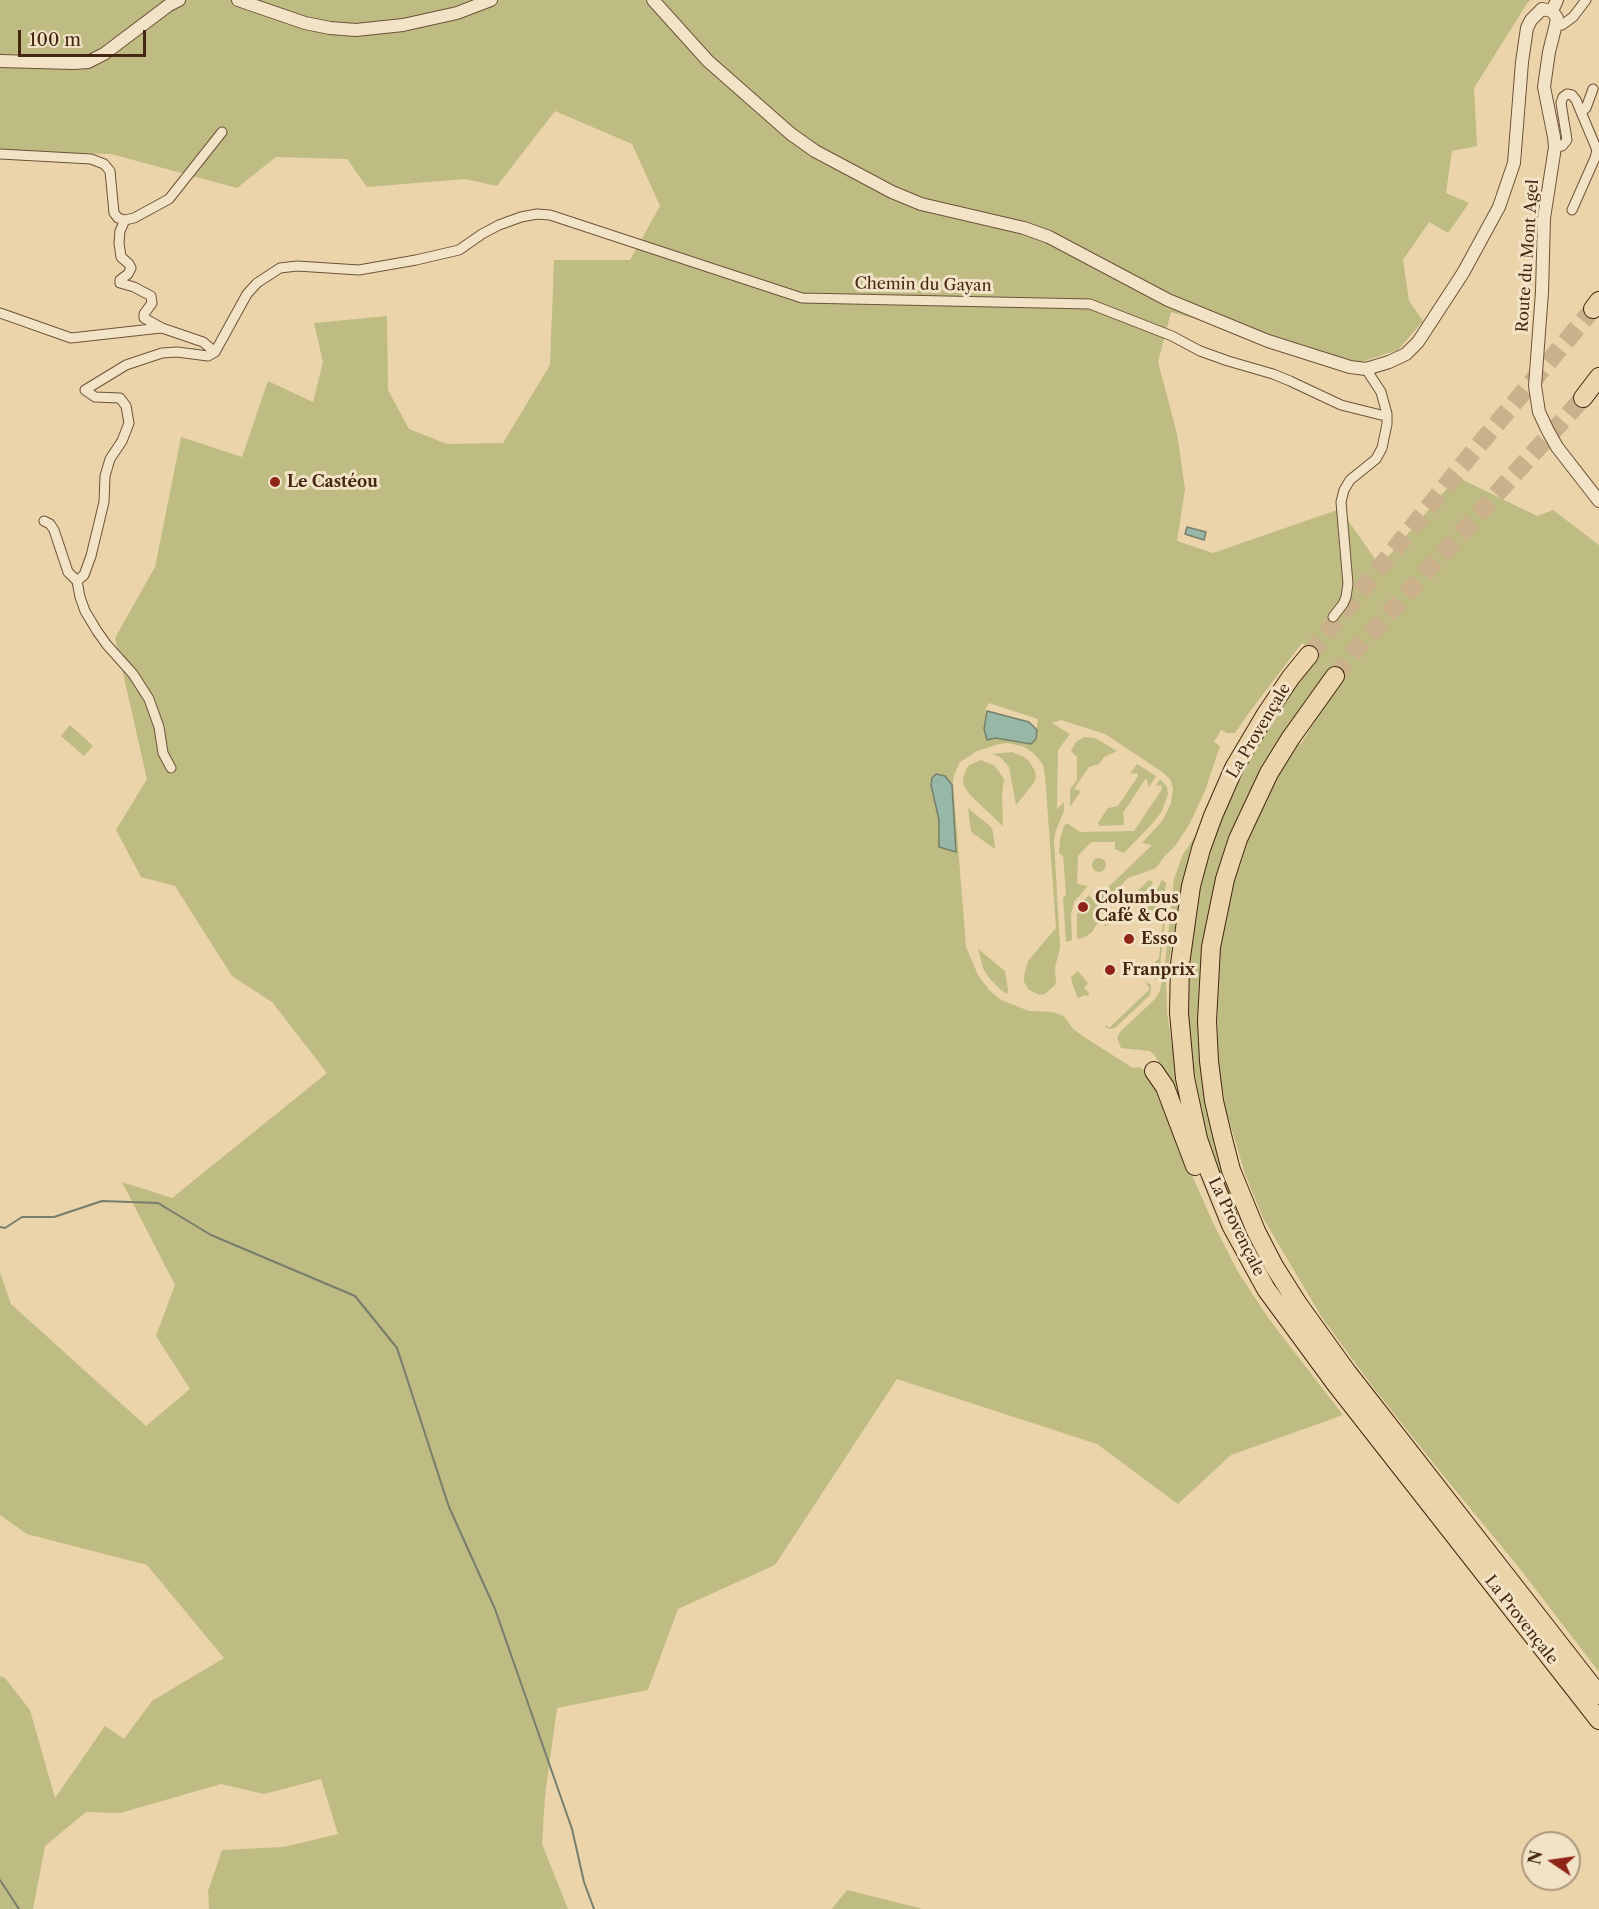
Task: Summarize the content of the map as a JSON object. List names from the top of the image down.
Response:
{
  "streets": {
    "highway": ["La Provençale"],
    "street": ["Route du Mont Agel", "Chemin du Gayan"]
  },
  "places": [
    "Le Castéou",
    "Columbus Café & Co",
    "Esso",
    "Franprix"
  ],
  "scale_bar": "100 m",
  "north": "left"
}
